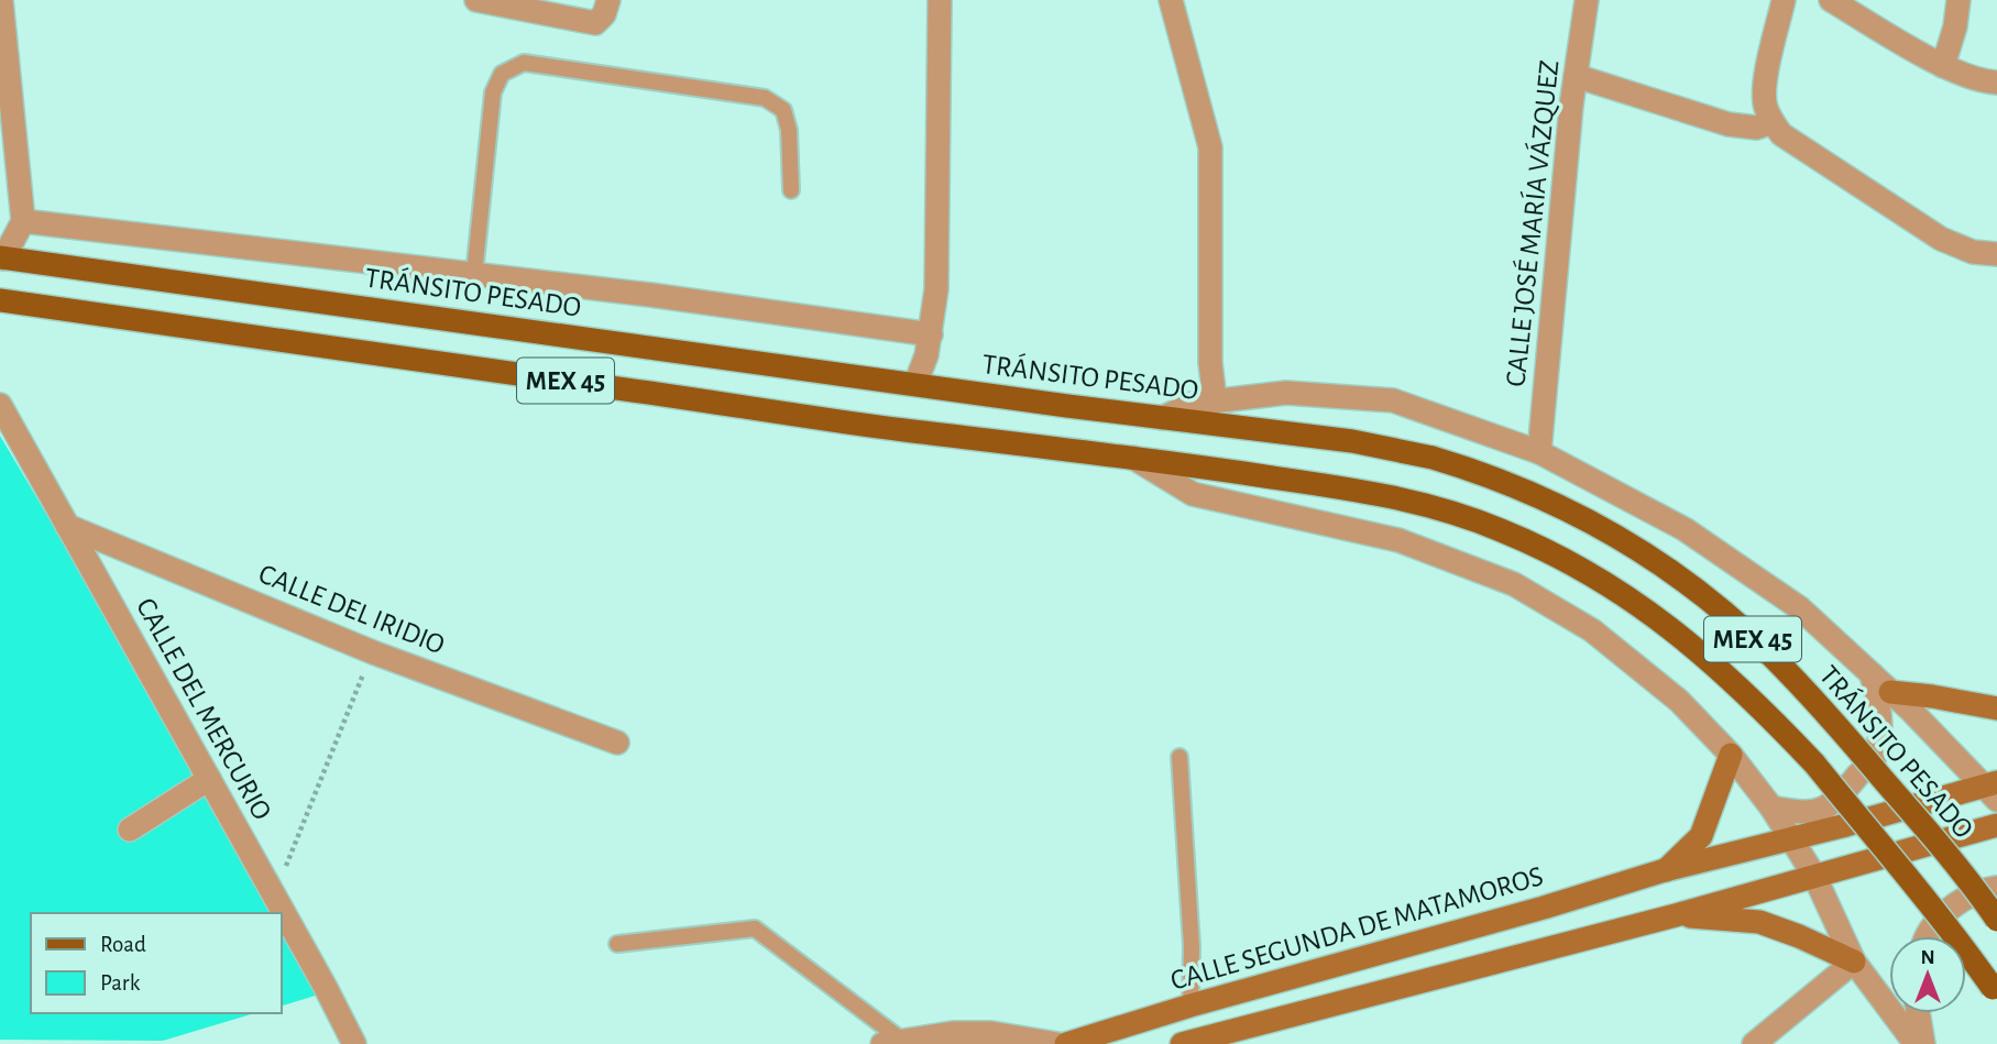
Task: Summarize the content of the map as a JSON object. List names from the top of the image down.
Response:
{
  "streets": {
    "main road": ["TRÁNSITO PESADO", "MEX 45", "CALLE SEGUNDA DE MATAMOROS"],
    "street": ["CALLE JOSÉ MARÍA VÁZQUEZ", "CALLE DEL IRIDIO", "CALLE DEL MERCURIO"]
  },
  "crossings": [
    ["CALLE DEL IRIDIO", "CALLE DEL MERCURIO"]
  ],
  "legend": ["Road", "Park"],
  "north": "top"
}
